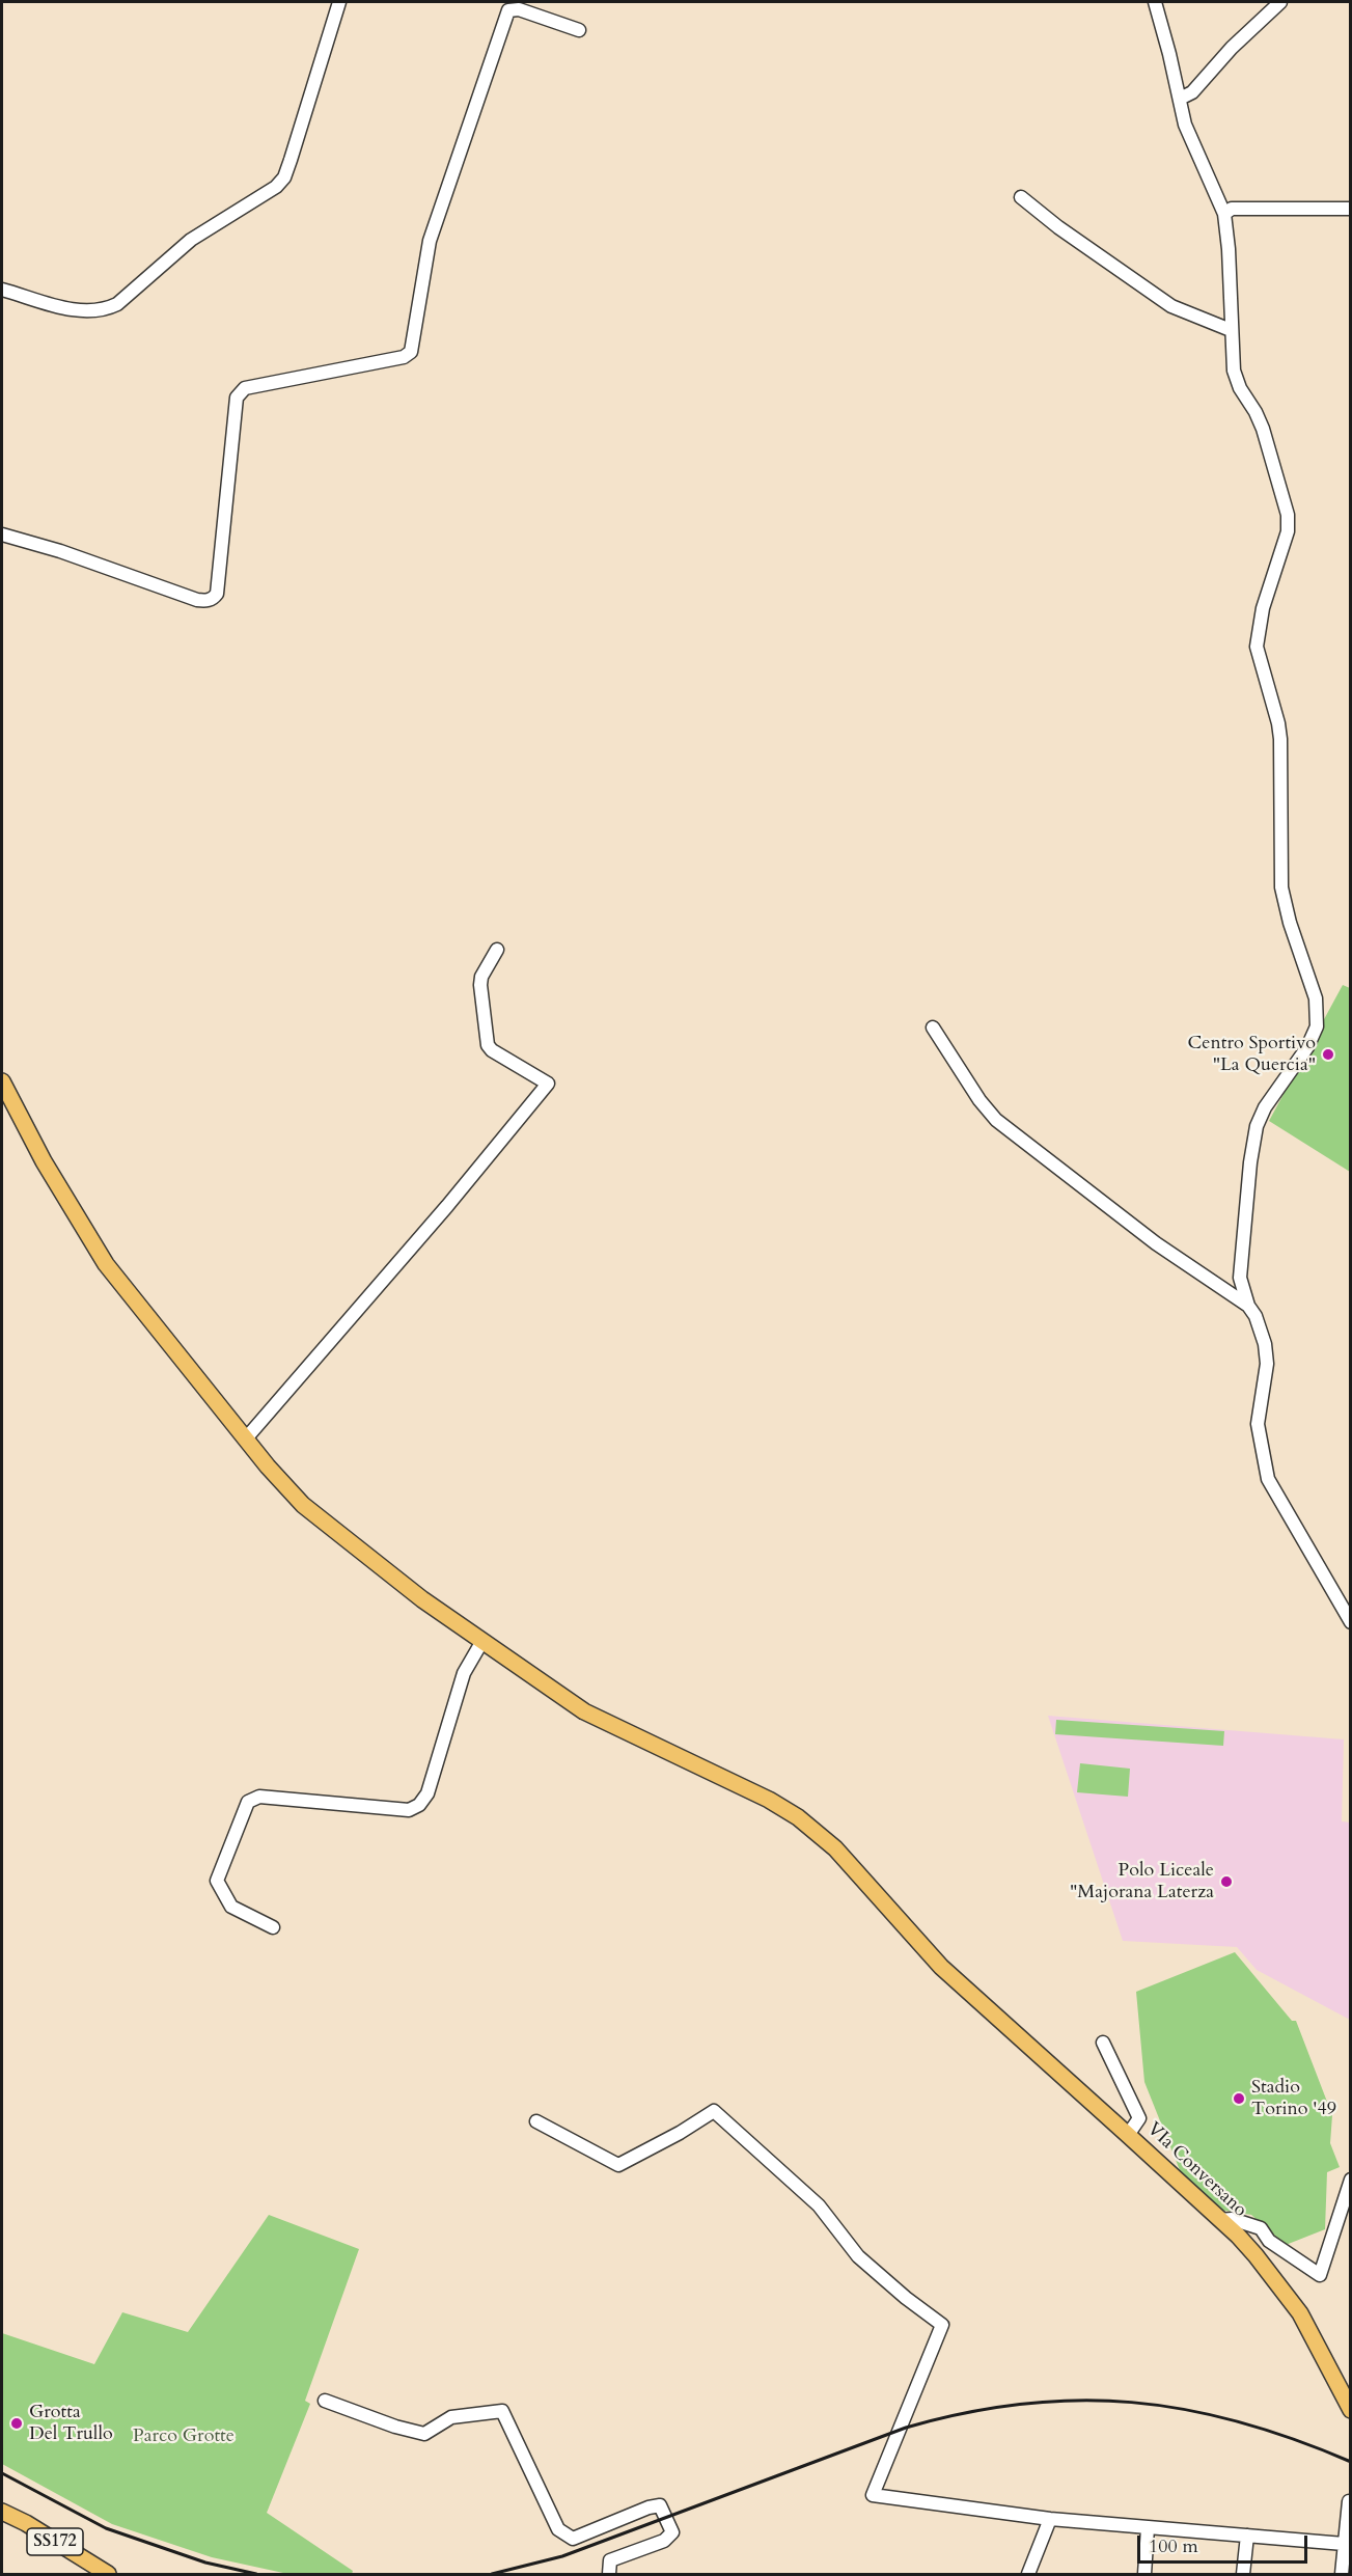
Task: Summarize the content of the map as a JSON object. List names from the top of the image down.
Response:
{
  "streets": {
    "main road": ["VIa Conversano", "SS172"]
  },
  "parks": ["Parco Grotte"],
  "places": [
    "Centro Sportivo \"La Quercia\"",
    "Polo Liceale \"Majorana Laterza",
    "Stadio Torino '49",
    "Grotta Del Trullo"
  ],
  "scale_bar": "100 m"
}
